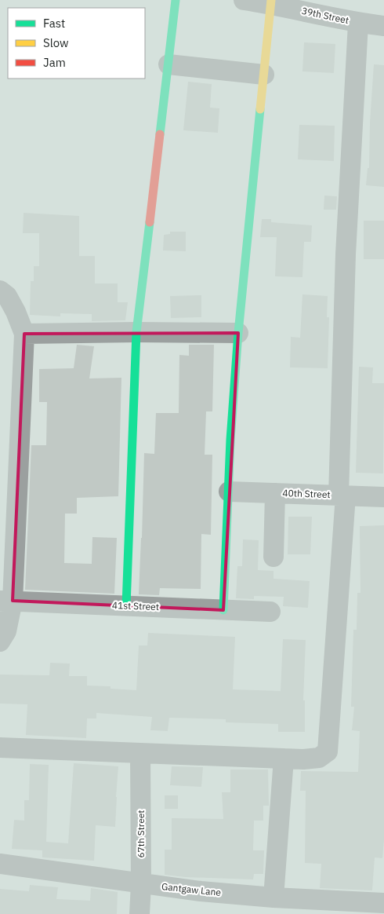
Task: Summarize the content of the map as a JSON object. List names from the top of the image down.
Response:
{
  "streets": {
    "street": [
      "39th Street",
      "40th Street",
      "41st Street",
      "67th Street",
      "Gantgaw Lane"
    ]
  },
  "crossings": [
    ["67th Street", "Gantgaw Lane"]
  ],
  "legend": ["Fast", "Slow", "Jam"]
}
